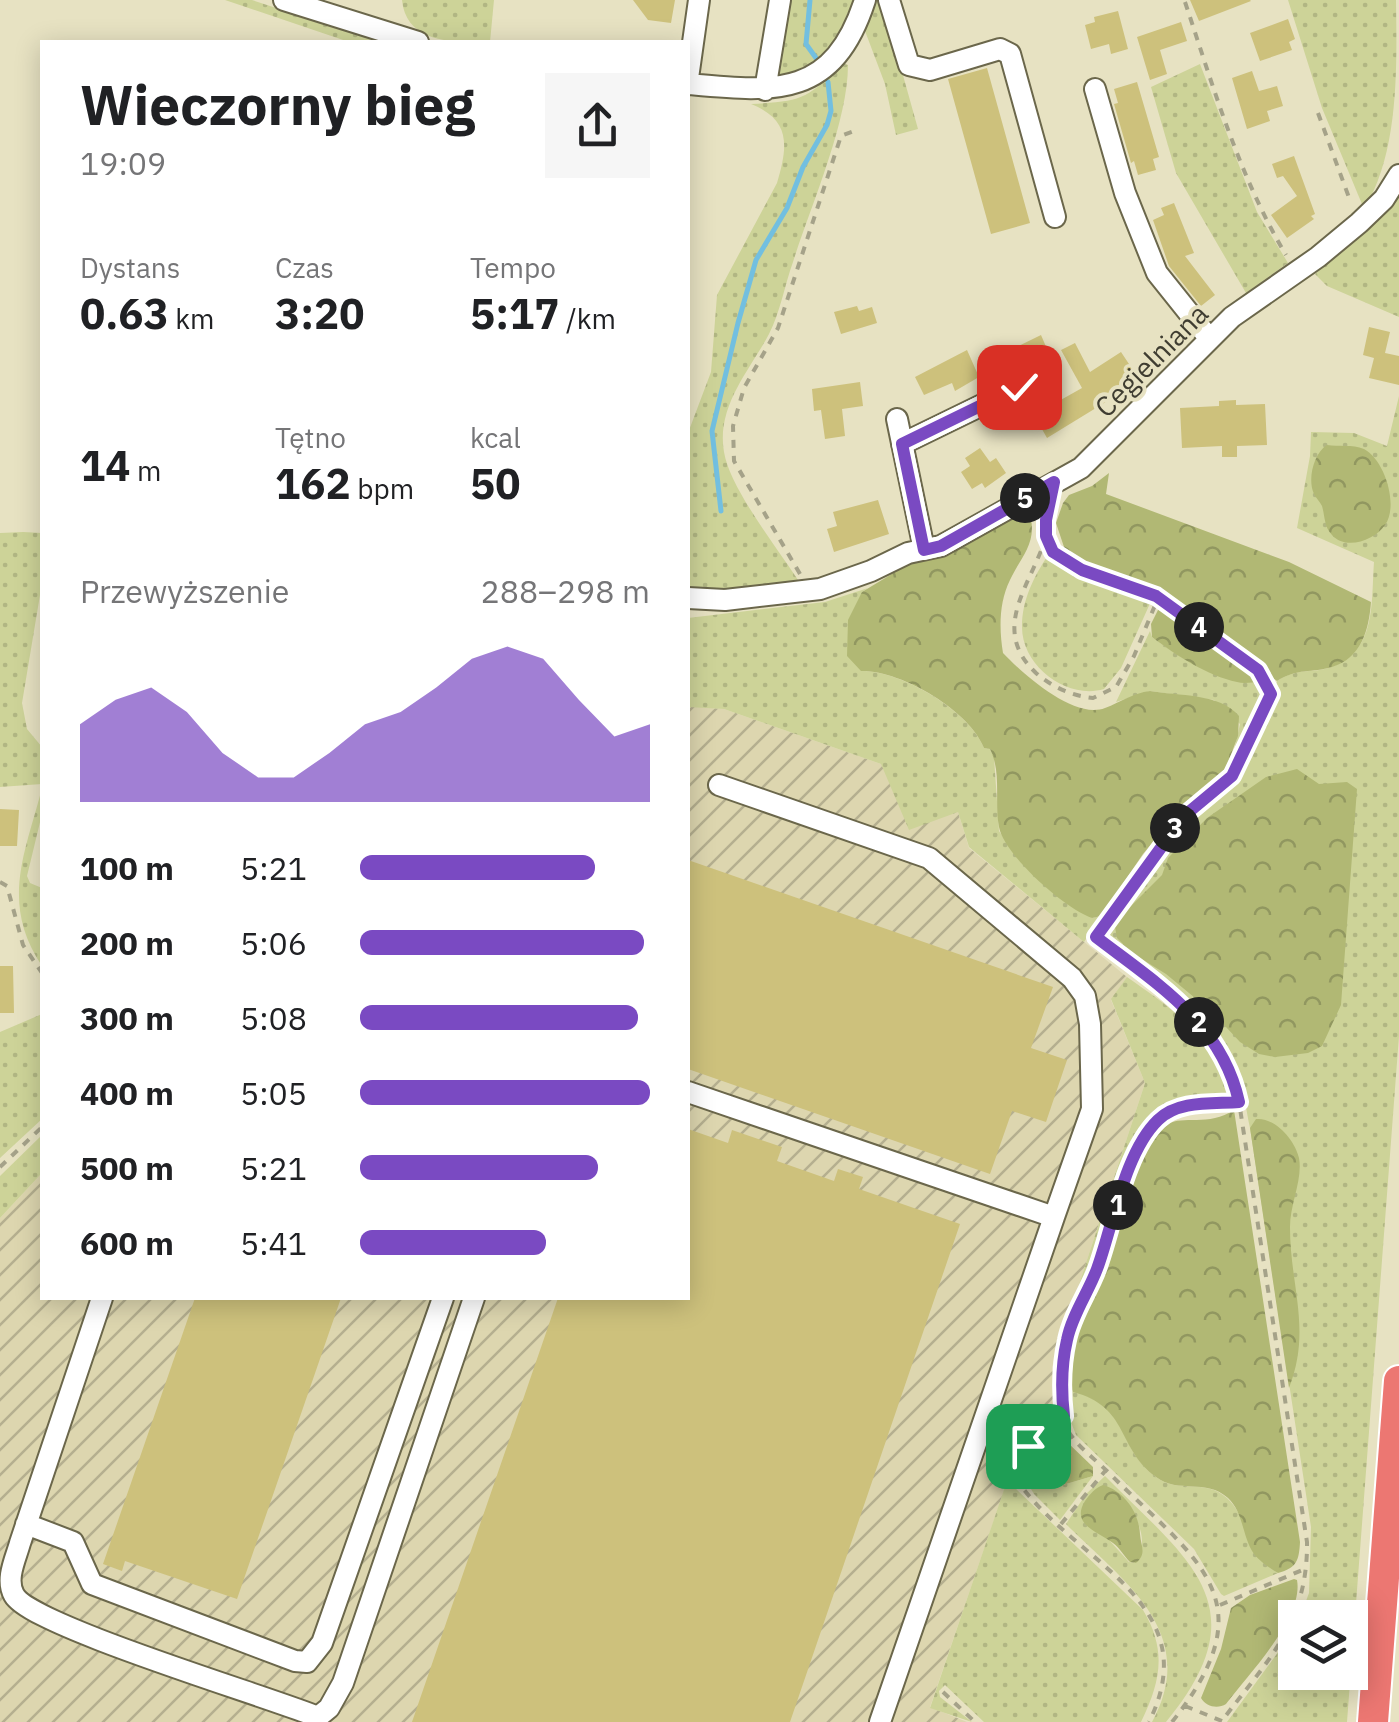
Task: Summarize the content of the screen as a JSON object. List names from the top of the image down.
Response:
{
  "streets": {
    "street": ["Cegielniana"]
  },
  "page": {
    "heading": ["Wieczorny bieg", "19:09"],
    "stats": [
      ["Dystans", "0.63 km"],
      ["Czas", "3:20"],
      ["Tempo", "5:17 /km"],
      ["14 m"],
      ["Tętno", "162 bpm"],
      ["kcal", "50"]
    ],
    "pins": [
      "5",
      "4",
      "3",
      "2",
      "1"
    ],
    "chart": ["Przewyższenie", "288–298 m"],
    "list": [
      {
        "name": "100 m",
        "note": "5:21"
      },
      {
        "name": "200 m",
        "note": "5:06"
      },
      {
        "name": "300 m",
        "note": "5:08"
      },
      {
        "name": "400 m",
        "note": "5:05"
      },
      {
        "name": "500 m",
        "note": "5:21"
      },
      {
        "name": "600 m",
        "note": "5:41"
      }
    ]
  }
}
